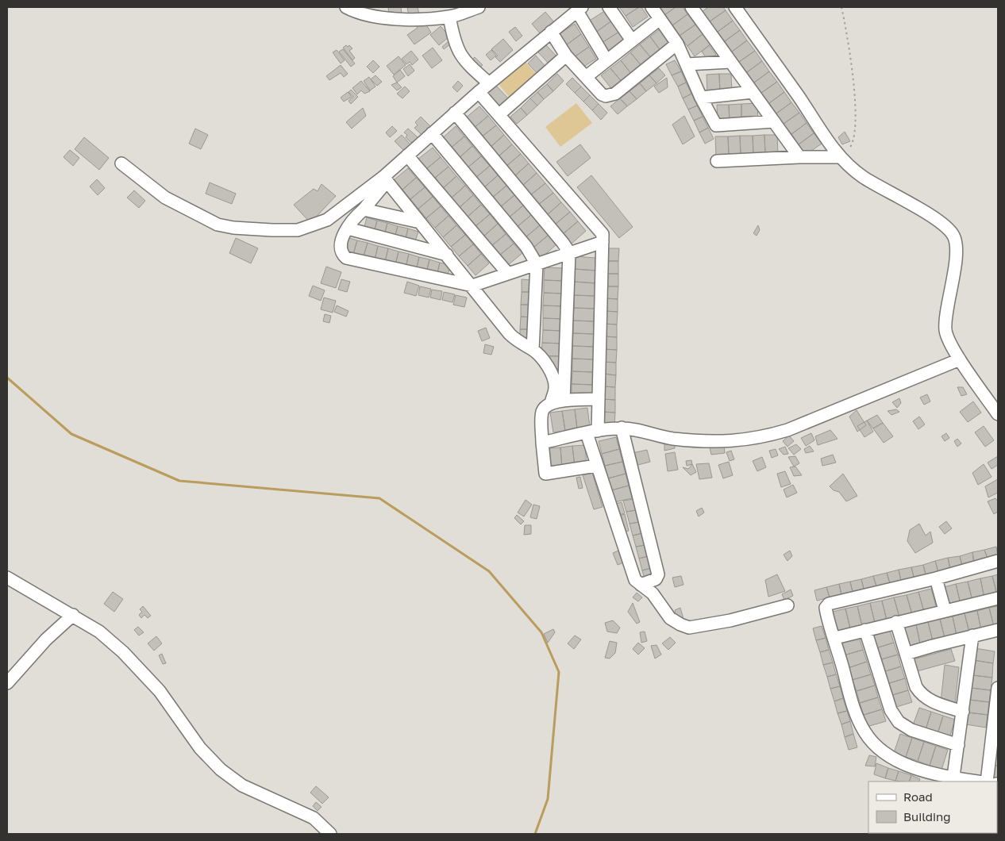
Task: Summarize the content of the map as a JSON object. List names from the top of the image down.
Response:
{
  "legend": ["Road", "Building"]
}
